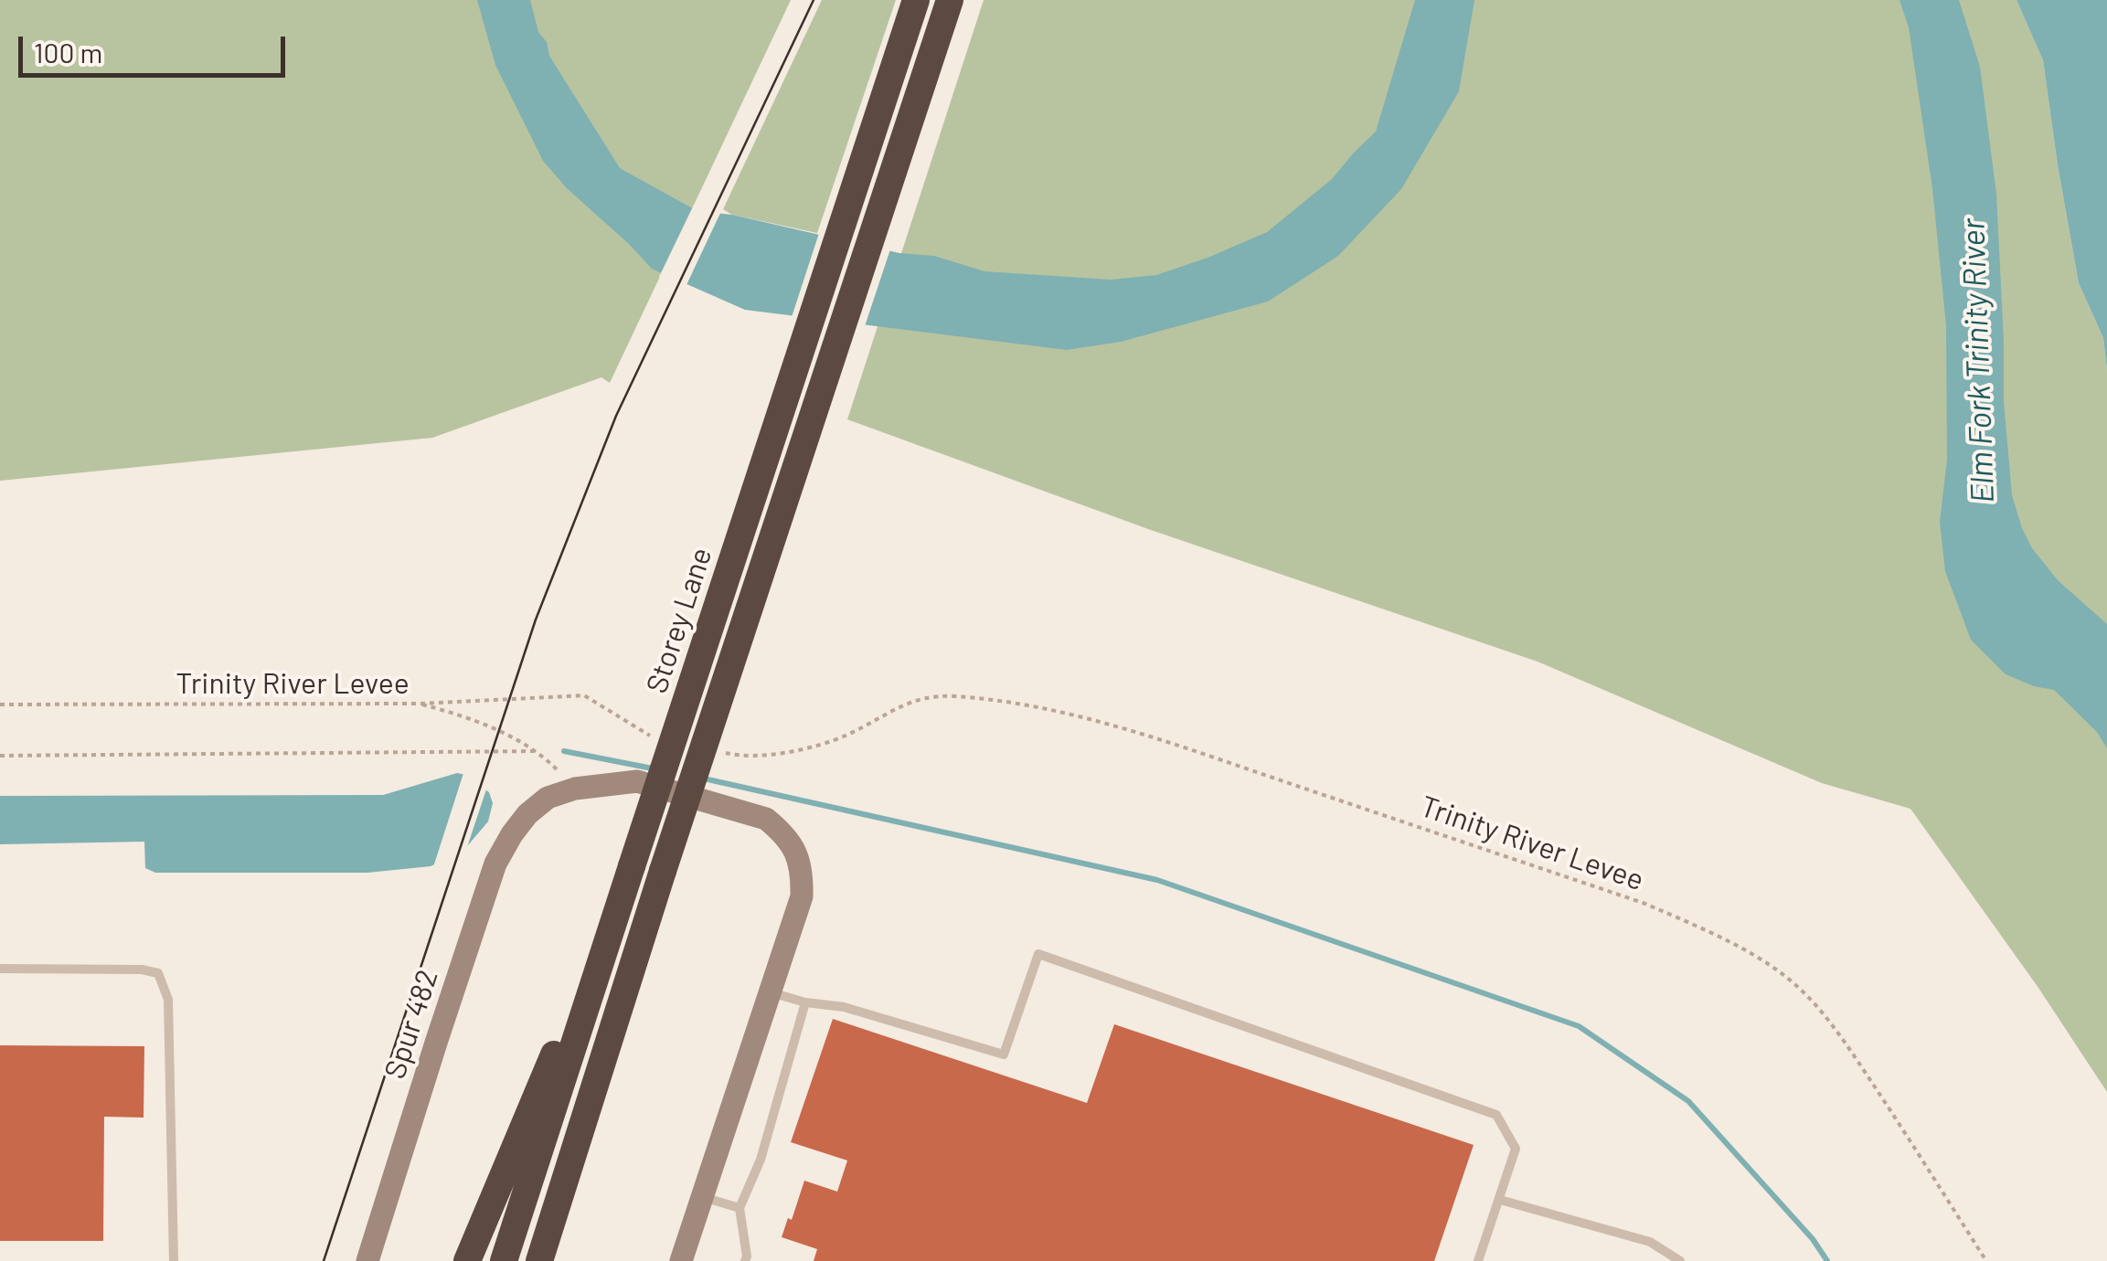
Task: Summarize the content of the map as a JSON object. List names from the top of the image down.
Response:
{
  "streets": {
    "highway": ["Storey Lane"],
    "main road": ["Spur 482"],
    "path": ["Trinity River Levee"]
  },
  "water": ["Elm Fork Trinity River"],
  "scale_bar": "100 m"
}
